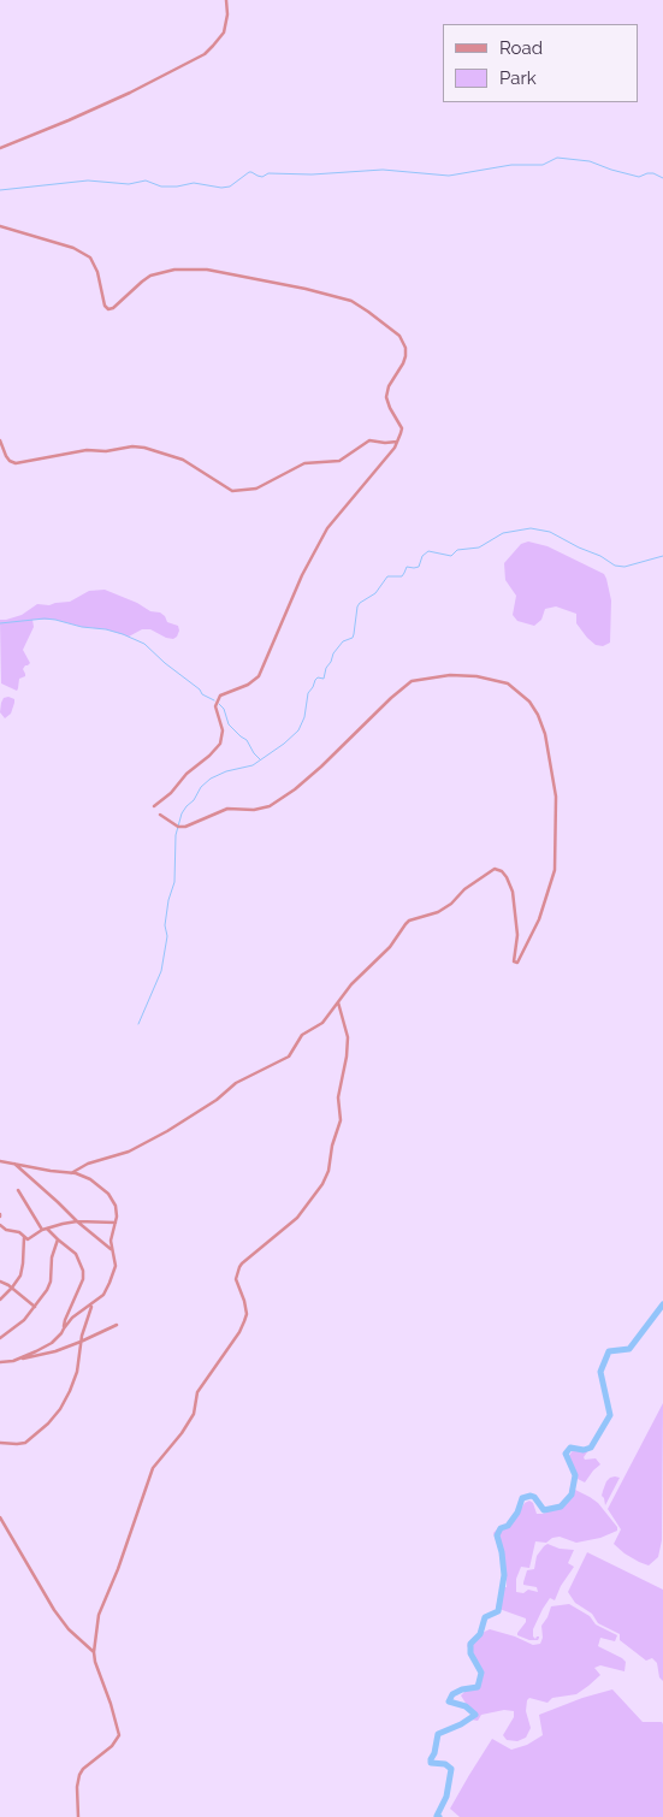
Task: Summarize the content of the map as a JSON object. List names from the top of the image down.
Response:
{
  "legend": ["Road", "Park"]
}
